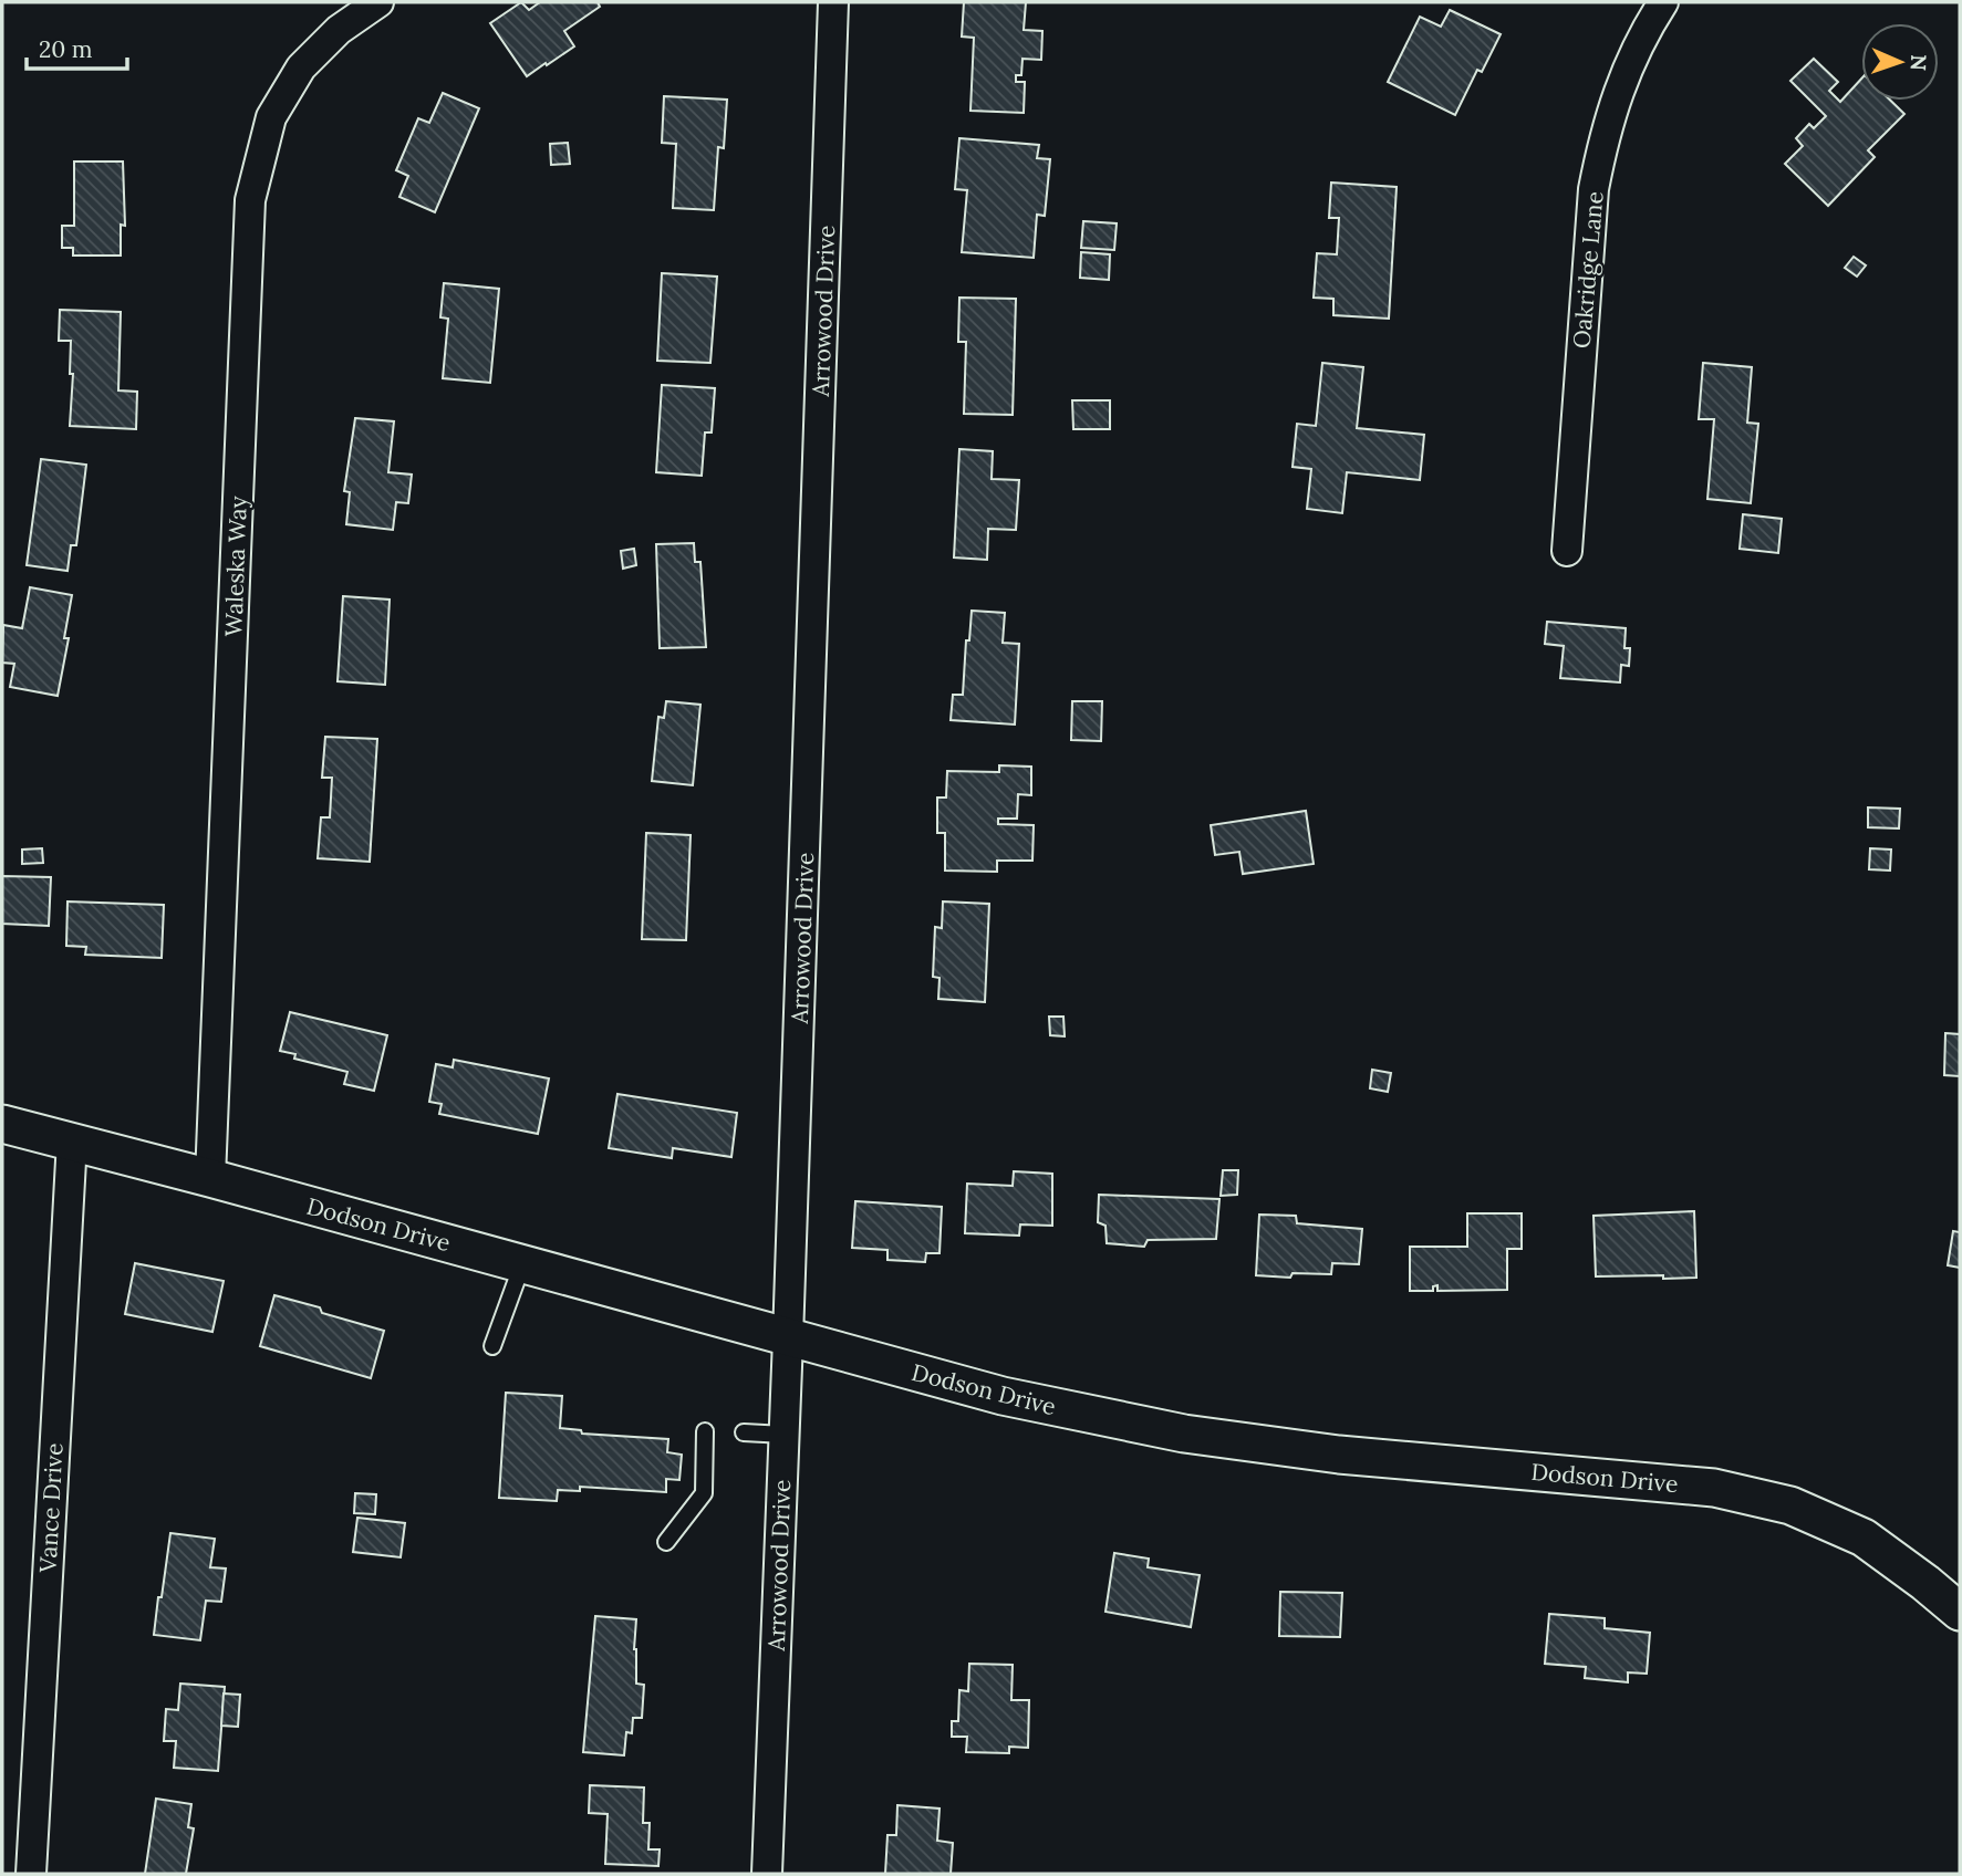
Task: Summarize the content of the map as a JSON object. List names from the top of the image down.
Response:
{
  "streets": {
    "street": [
      "Oakridge Lane",
      "Arrowood Drive",
      "Waleska Way",
      "Dodson Drive",
      "Vance Drive"
    ]
  },
  "crossings": [
    ["Arrowood Drive", "Dodson Drive"],
    ["Waleska Way", "Dodson Drive"],
    ["Dodson Drive", "Vance Drive"]
  ],
  "scale_bar": "20 m",
  "north": "right"
}
